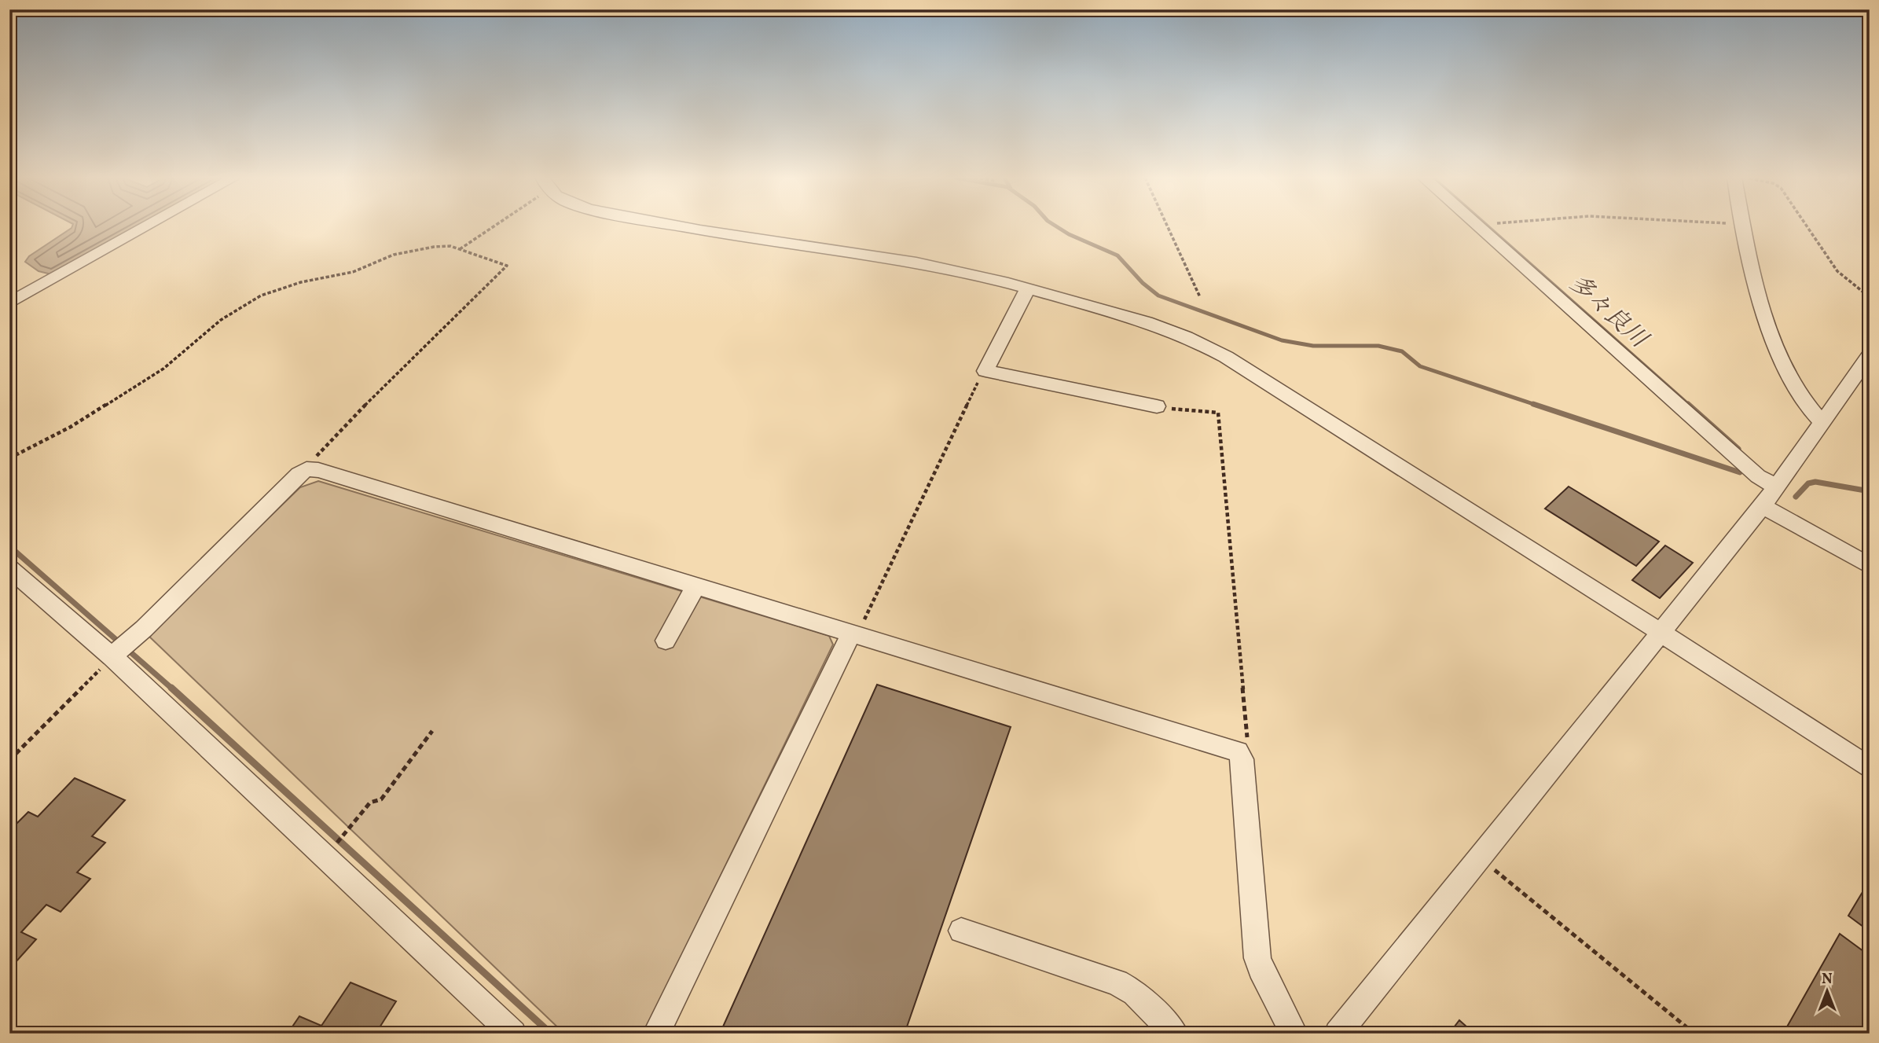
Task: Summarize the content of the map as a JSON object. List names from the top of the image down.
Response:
{
  "water": ["多々良川"],
  "north": "top"
}
